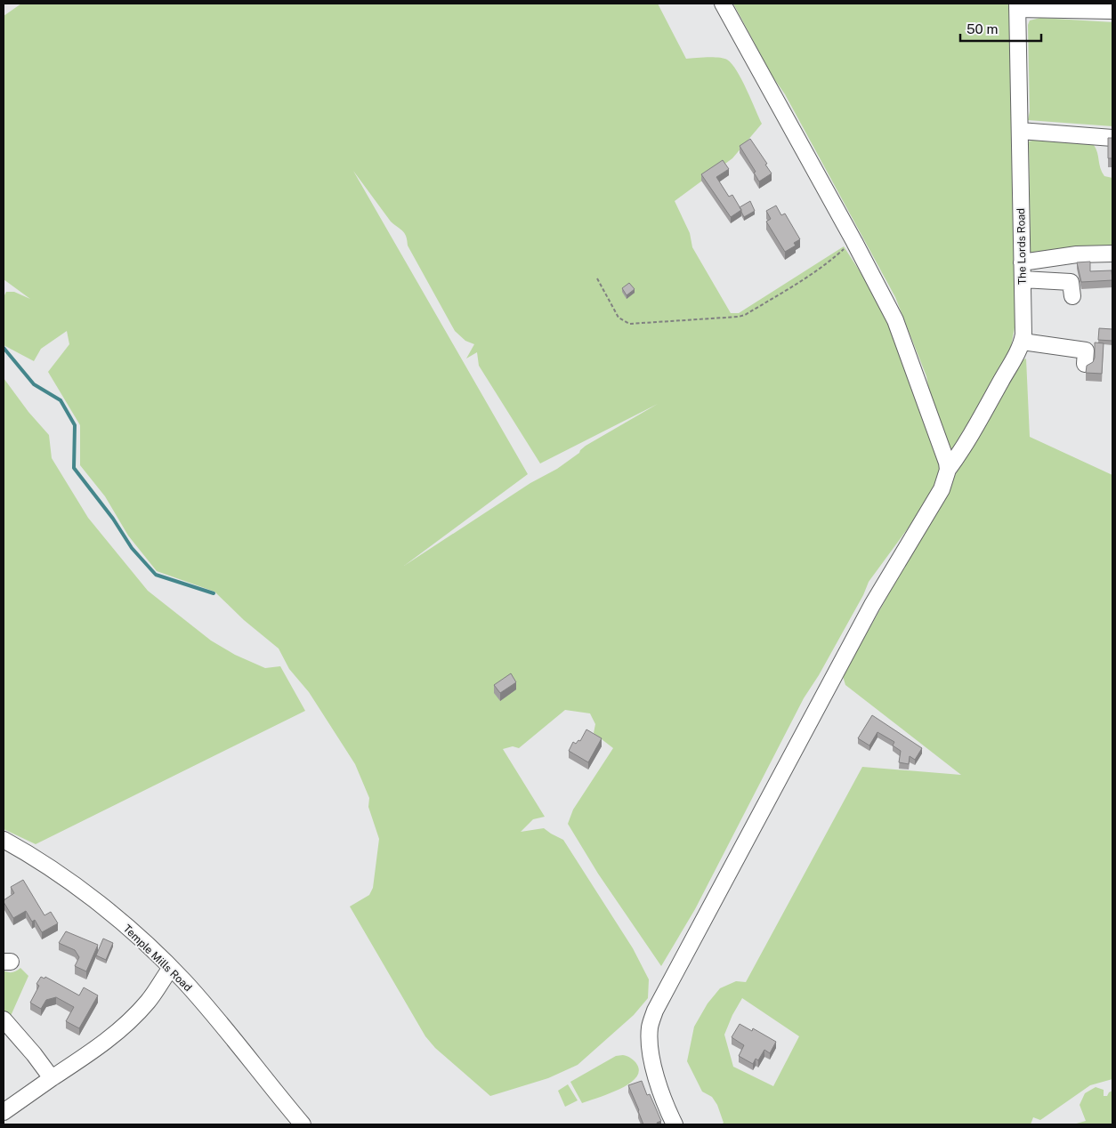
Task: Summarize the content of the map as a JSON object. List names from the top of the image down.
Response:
{
  "streets": {
    "street": ["The Lords Road", "Temple Mills Road"]
  },
  "scale_bar": "50 m"
}
